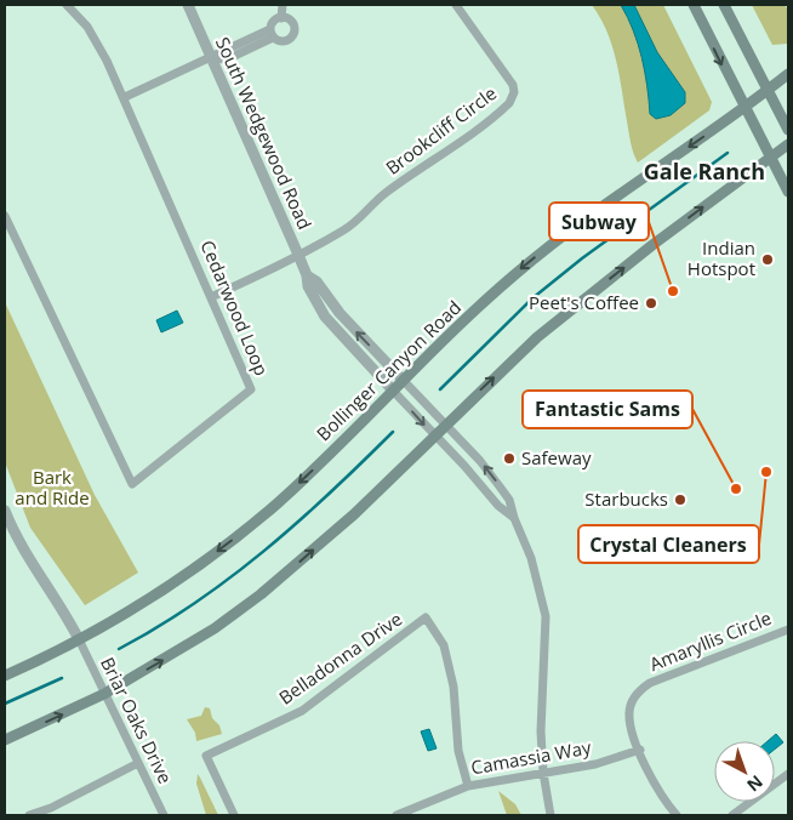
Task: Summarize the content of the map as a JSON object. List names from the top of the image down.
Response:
{
  "streets": {
    "main road": ["Bollinger Canyon Road"],
    "street": [
      "Brookcliff Circle",
      "South Wedgewood Road",
      "Cedarwood Loop",
      "Amaryllis Circle",
      "Belladonna Drive",
      "Briar Oaks Drive",
      "Camassia Way"
    ]
  },
  "crossings": [
    ["Brookcliff Circle", "South Wedgewood Road"],
    ["Brookcliff Circle", "Cedarwood Loop"],
    ["South Wedgewood Road", "Bollinger Canyon Road"],
    ["Bollinger Canyon Road", "Briar Oaks Drive"],
    ["Amaryllis Circle", "Camassia Way"],
    ["Belladonna Drive", "Camassia Way"]
  ],
  "districts": ["Gale Ranch"],
  "parks": ["Bark and Ride"],
  "places": [
    "Indian Hotspot",
    "Subway",
    "Peet's Coffee",
    "Safeway",
    "Crystal Cleaners",
    "Fantastic Sams",
    "Starbucks"
  ],
  "north": "bottom right"
}
